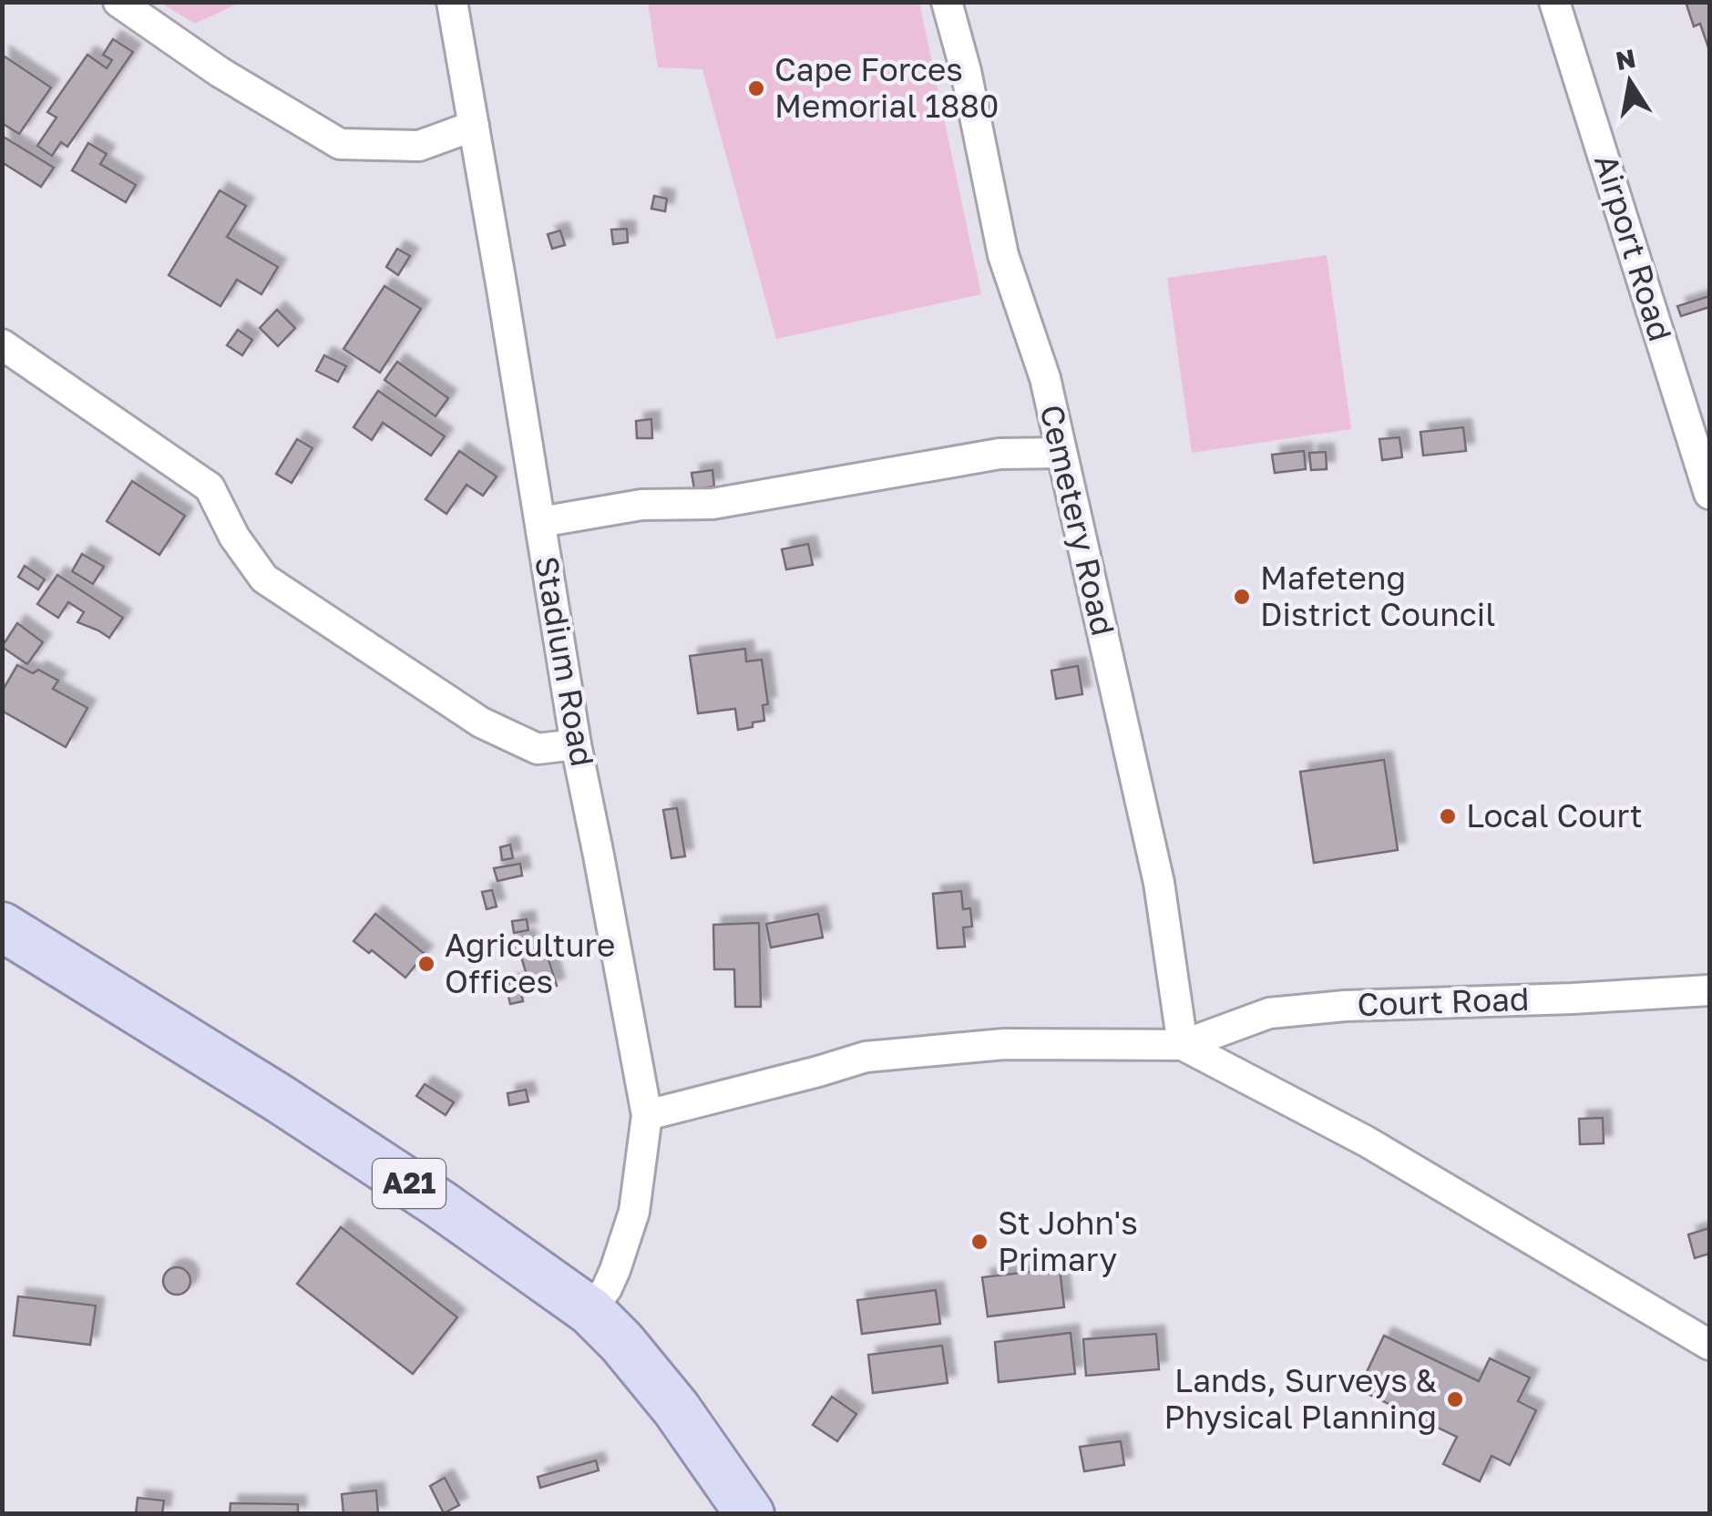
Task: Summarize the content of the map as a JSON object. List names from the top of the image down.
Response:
{
  "streets": {
    "main road": ["A21"],
    "street": [
      "Airport Road",
      "Cemetery Road",
      "Stadium Road",
      "Court Road"
    ]
  },
  "crossings": [
    ["Cemetery Road", "Court Road"],
    ["Stadium Road", "A21"]
  ],
  "places": [
    "Cape Forces Memorial 1880",
    "Mafeteng District Council",
    "Local Court",
    "Agriculture Offices",
    "St John's Primary",
    "Lands, Surveys & Physical Planning"
  ],
  "north": "top"
}
